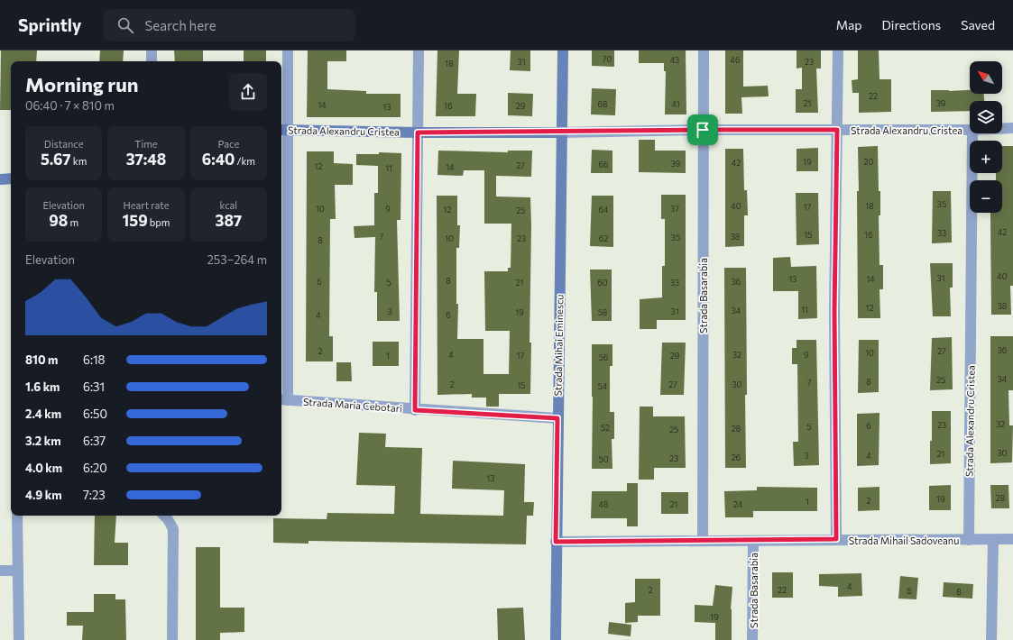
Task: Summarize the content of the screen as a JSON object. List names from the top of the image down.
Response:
{
  "streets": {
    "street": [
      "Strada Alexandru Cristea",
      "Strada Basarabia",
      "Strada Mihai Eminescu",
      "Strada Maria Cebotari",
      "Strada Mihail Sadoveanu"
    ]
  },
  "crossings": [
    ["Strada Alexandru Cristea", "Strada Basarabia"],
    ["Strada Alexandru Cristea", "Strada Mihai Eminescu"],
    ["Strada Alexandru Cristea", "Strada Mihail Sadoveanu"],
    ["Strada Basarabia", "Strada Mihail Sadoveanu"],
    ["Strada Mihai Eminescu", "Strada Maria Cebotari"],
    ["Strada Mihai Eminescu", "Strada Mihail Sadoveanu"]
  ],
  "house_numbers": [
    "70",
    "43",
    "46",
    "31",
    "23",
    "18",
    "22",
    "21",
    "39",
    "68",
    "41",
    "14",
    "16",
    "29",
    "13",
    "19",
    "20",
    "42",
    "39",
    "66",
    "27",
    "12",
    "14",
    "11",
    "35",
    "40",
    "18",
    "17",
    "10",
    "9",
    "37",
    "12",
    "64",
    "25",
    "42",
    "33",
    "15",
    "16",
    "7",
    "38",
    "35",
    "10",
    "23",
    "62",
    "8",
    "40",
    "31",
    "13",
    "14",
    "8",
    "6",
    "36",
    "5",
    "21",
    "60",
    "33",
    "38",
    "12",
    "11",
    "34",
    "3",
    "31",
    "19",
    "58",
    "4",
    "6",
    "36",
    "2",
    "27",
    "10",
    "4",
    "32",
    "9",
    "1",
    "17",
    "29",
    "56",
    "34",
    "25",
    "8",
    "7",
    "2",
    "27",
    "30",
    "15",
    "54",
    "32",
    "23",
    "6",
    "5",
    "52",
    "28",
    "25",
    "30",
    "21",
    "3",
    "4",
    "26",
    "23",
    "50",
    "13",
    "28",
    "19",
    "2",
    "1",
    "48",
    "21",
    "24",
    "4",
    "2",
    "22",
    "6",
    "8",
    "19"
  ],
  "north": "top left",
  "page": {
    "header": "Sprintly",
    "search": "Search here",
    "nav": ["Map", "Directions", "Saved"],
    "map_buttons": ["+", "−"],
    "heading": ["Morning run", "06:40 · 7 × 810 m"],
    "stats": [
      ["Distance", "5.67 km"],
      ["Time", "37:48"],
      ["Pace", "6:40 /km"],
      ["Elevation", "98 m"],
      ["Heart rate", "159 bpm"],
      ["kcal", "387"]
    ],
    "chart": ["Elevation", "253–264 m"],
    "list": [
      {
        "name": "810 m",
        "note": "6:18"
      },
      {
        "name": "1.6 km",
        "note": "6:31"
      },
      {
        "name": "2.4 km",
        "note": "6:50"
      },
      {
        "name": "3.2 km",
        "note": "6:37"
      },
      {
        "name": "4.0 km",
        "note": "6:20"
      },
      {
        "name": "4.9 km",
        "note": "7:23"
      }
    ]
  }
}
